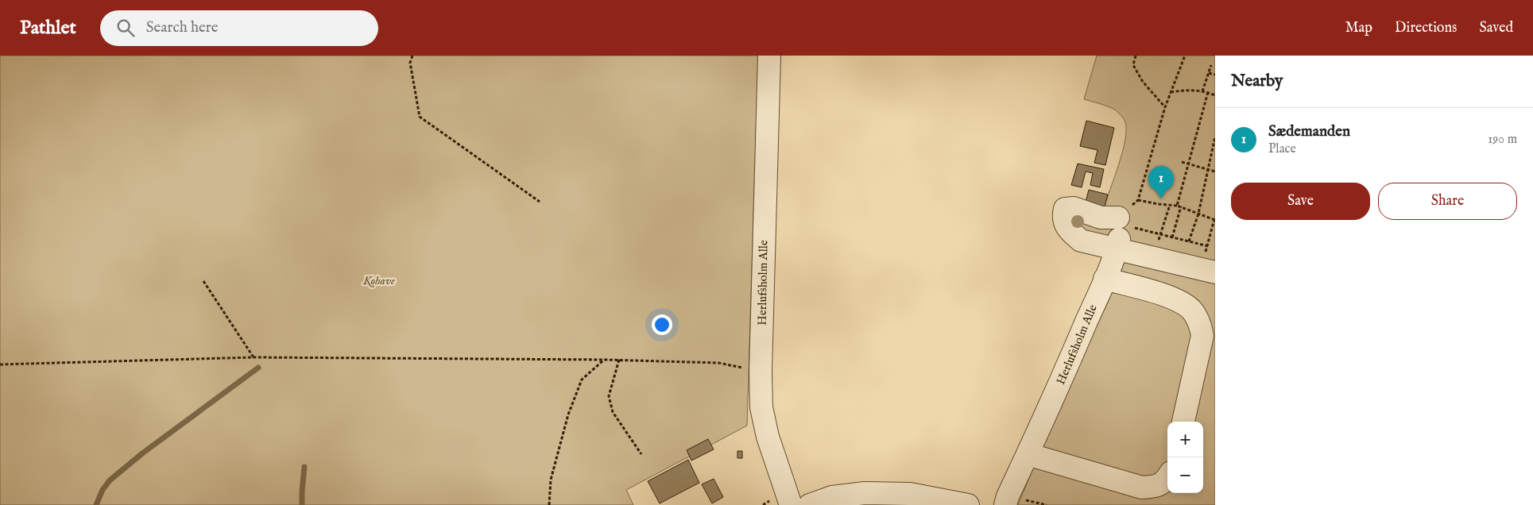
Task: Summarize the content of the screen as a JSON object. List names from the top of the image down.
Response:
{
  "streets": {
    "street": ["Herlufsholm Alle"]
  },
  "parks": ["Kohave"],
  "page": {
    "header": "Pathlet",
    "search": "Search here",
    "nav": ["Map", "Directions", "Saved"],
    "heading": "Nearby",
    "list": [
      {
        "mark": "1",
        "name": "Sædemanden",
        "note": "Place",
        "value": "190 m"
      }
    ],
    "pins": "1",
    "buttons": ["Save", "Share"],
    "map_buttons": ["+", "−"]
  }
}
